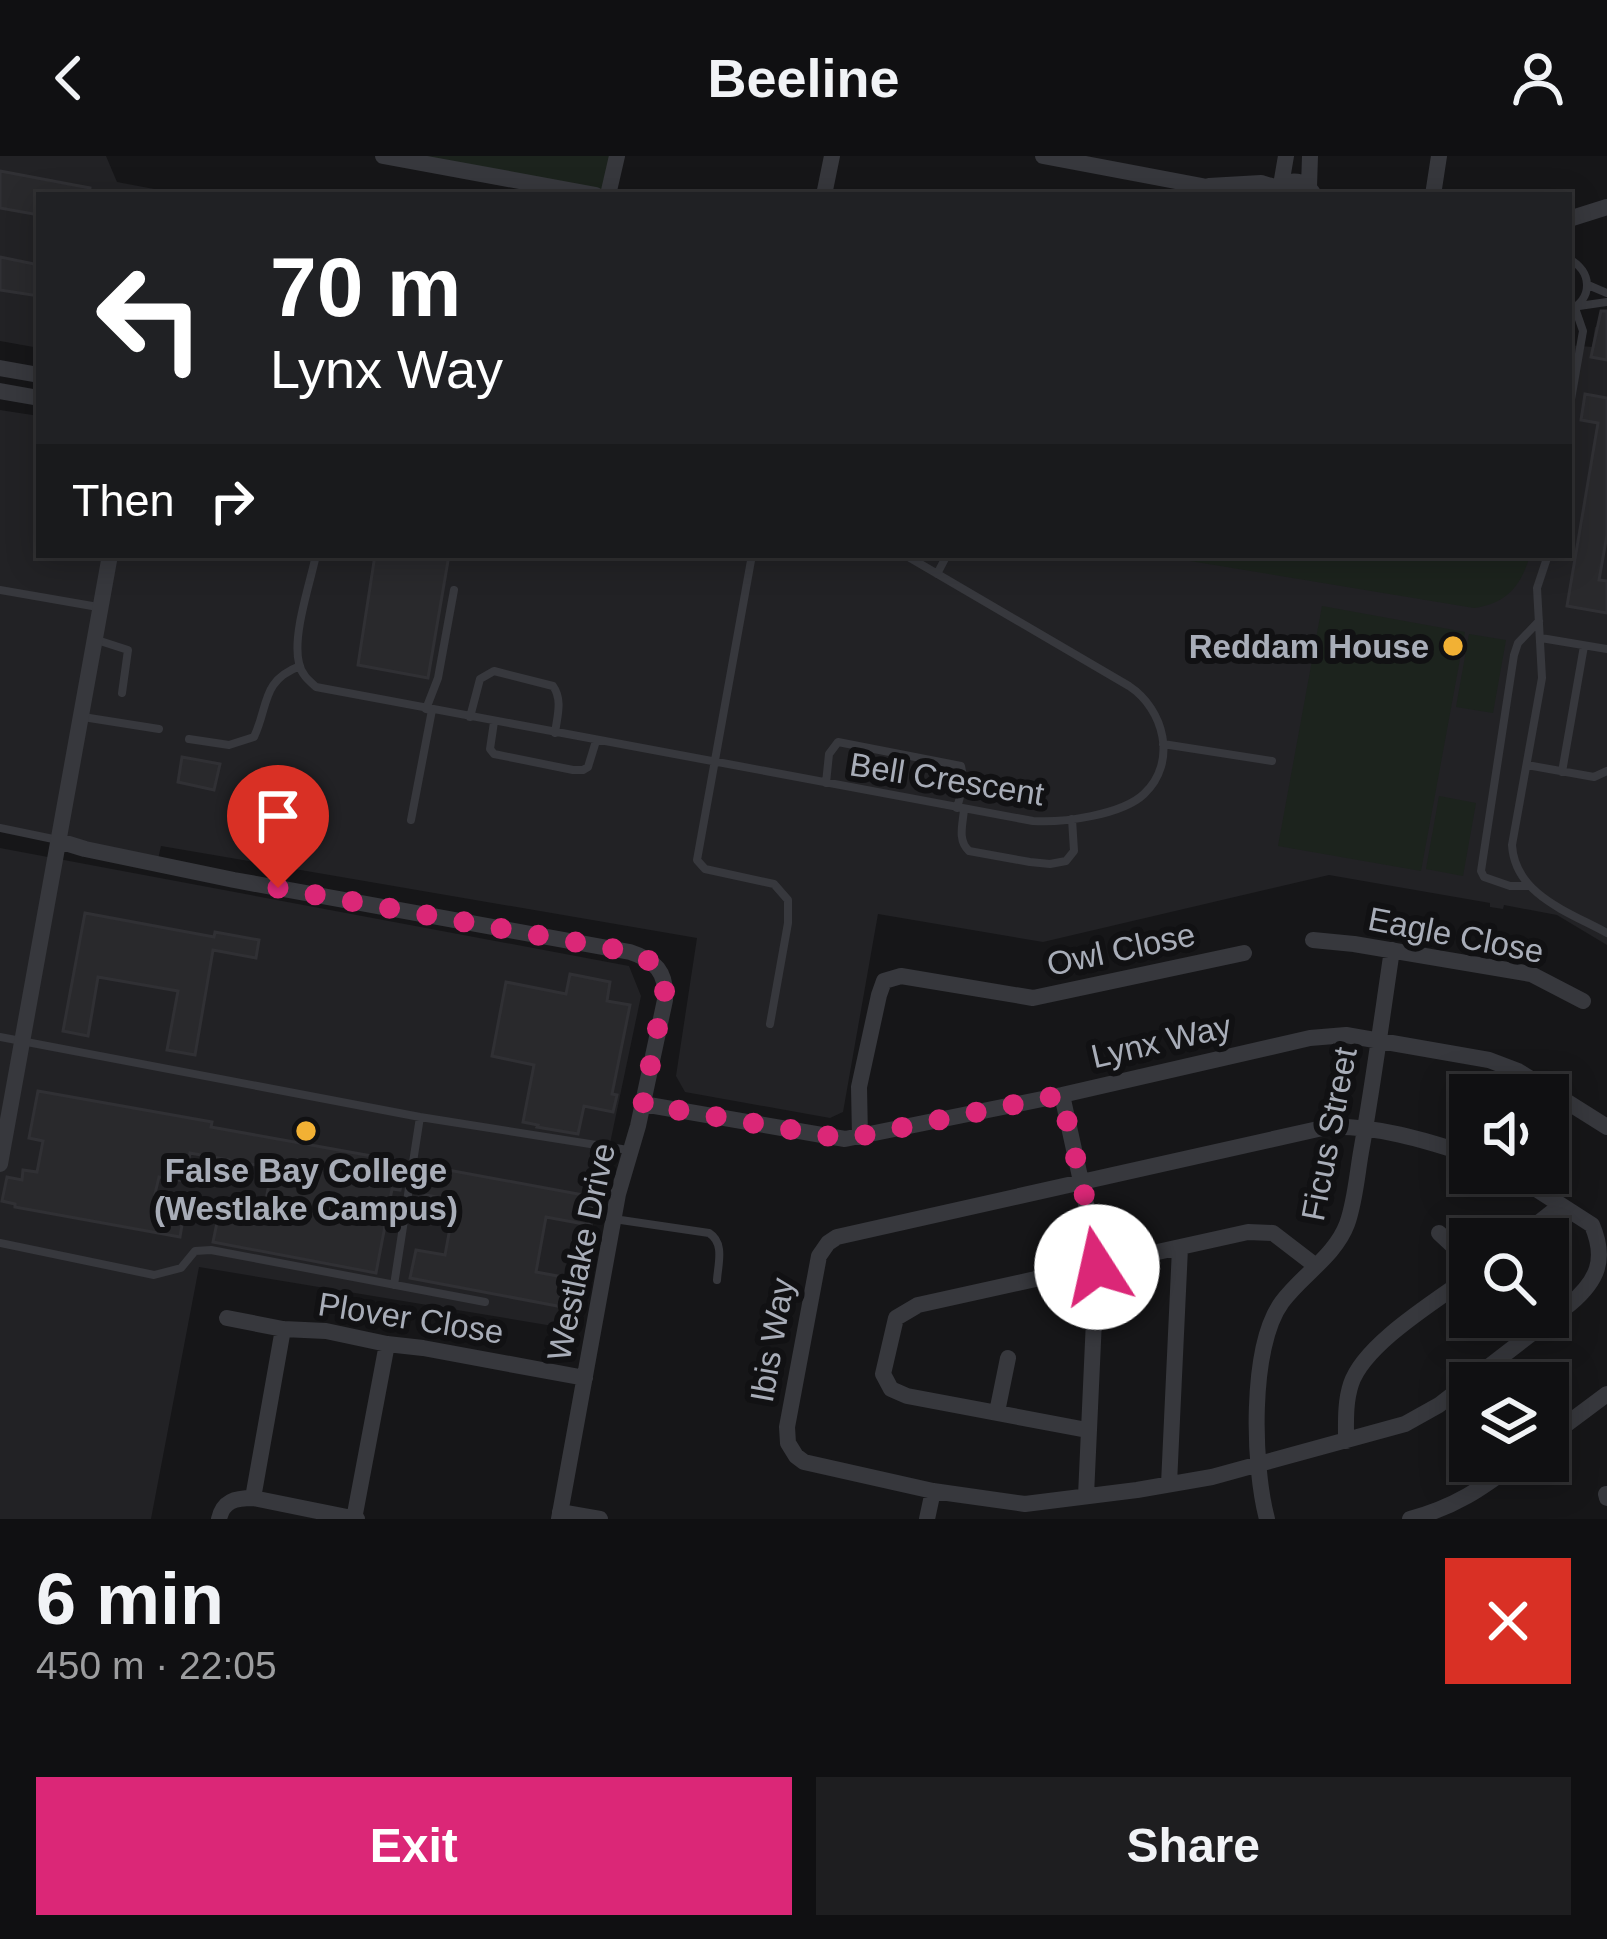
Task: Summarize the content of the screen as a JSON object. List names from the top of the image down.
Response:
{
  "streets": {
    "street": [
      "Eagle Close",
      "Owl Close",
      "Lynx Way",
      "Ficus Street",
      "Westlake Drive",
      "Plover Close",
      "Ibis Way"
    ],
    "lane": ["Bell Crescent"]
  },
  "crossings": [
    ["Eagle Close", "Ficus Street"],
    ["Owl Close", "Lynx Way"],
    ["Lynx Way", "Ficus Street"],
    ["Lynx Way", "Westlake Drive"],
    ["Ficus Street", "Ibis Way"],
    ["Westlake Drive", "Plover Close"]
  ],
  "places": ["Reddam House", "False Bay College (Westlake Campus)"],
  "page": {
    "header": "Beeline",
    "turn": ["70 m", "Lynx Way"],
    "then": "Then",
    "heading": ["6 min", "450 m · 22:05"],
    "buttons": ["Exit", "Share"]
  }
}
